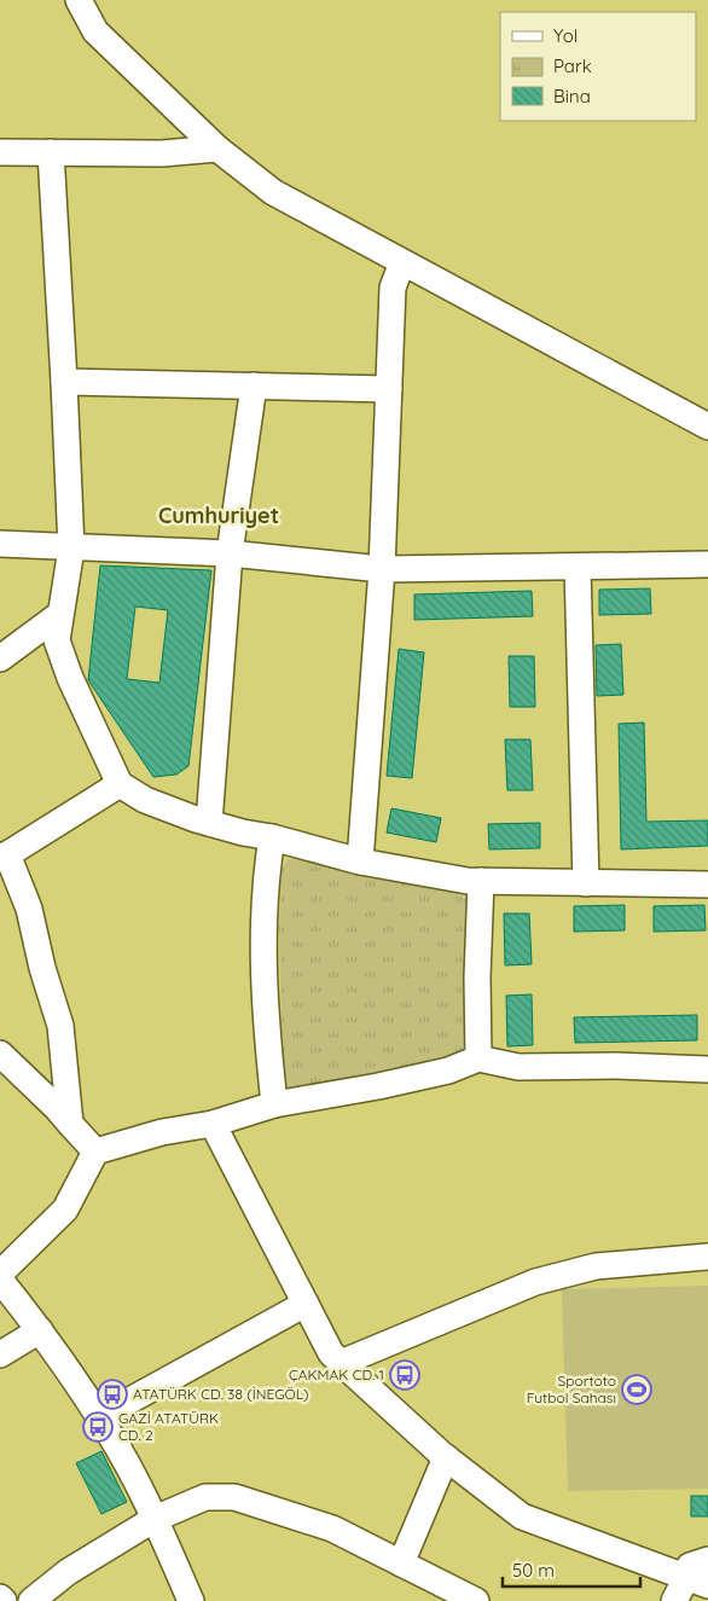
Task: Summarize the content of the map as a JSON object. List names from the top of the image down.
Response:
{
  "districts": ["Cumhuriyet"],
  "places": {
    "bus stop": ["ÇAKMAK CD. 1", "ATATÜRK CD. 38 (İNEGÖL)", "GAZİ ATATÜRK CD. 2"],
    "sports": ["Sportoto Futbol Sahası"]
  },
  "legend": ["Yol", "Park", "Bina"],
  "scale_bar": "50 m"
}
